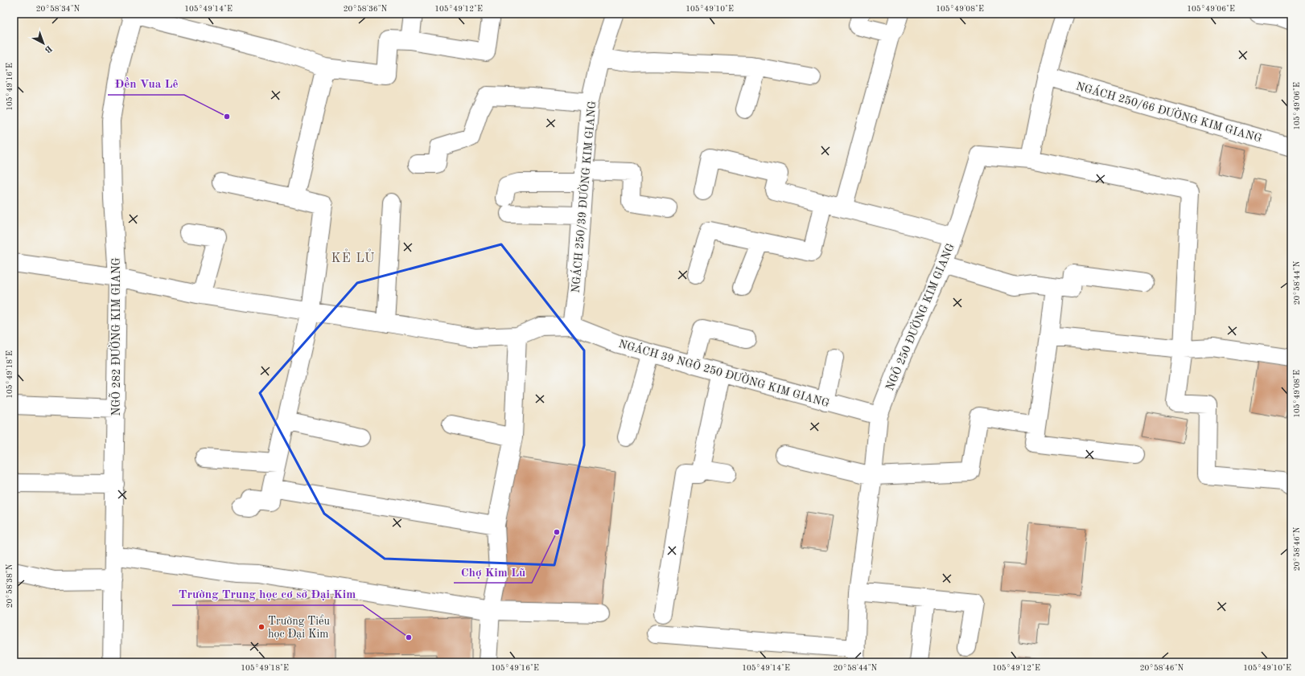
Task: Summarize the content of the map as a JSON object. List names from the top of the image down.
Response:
{
  "streets": {
    "street": [
      "NGÁCH 250/66 ĐƯỜNG KIM GIANG",
      "NGÁCH 250/39 ĐƯỜNG KIM GIANG",
      "NGÕ 250 ĐƯỜNG KIM GIANG",
      "NGÕ 282 ĐƯỜNG KIM GIANG",
      "NGÁCH 39 NGÕ 250 ĐƯỜNG KIM GIANG"
    ]
  },
  "crossings": [
    ["NGÁCH 250/39 ĐƯỜNG KIM GIANG", "NGÁCH 39 NGÕ 250 ĐƯỜNG KIM GIANG"],
    ["NGÕ 250 ĐƯỜNG KIM GIANG", "NGÁCH 39 NGÕ 250 ĐƯỜNG KIM GIANG"]
  ],
  "districts": ["KẺ LỦ"],
  "places": [
    "Đền Vua Lê",
    "Chợ Kim Lũ",
    "Trường Tiểu học Đại Kim",
    "Trường Trung học cơ sở Đại Kim"
  ],
  "north": "bottom right",
  "coordinates": [
    "20°58'34\"N",
    "105°49'14\"E",
    "20°58'36\"N",
    "105°49'12\"E",
    "105°49'10\"E",
    "105°49'08\"E",
    "105°49'06\"E",
    "105°49'16\"E",
    "20°58'44\"N",
    "105°49'18\"E",
    "20°58'46\"N",
    "20°58'38\"N"
  ]
}
